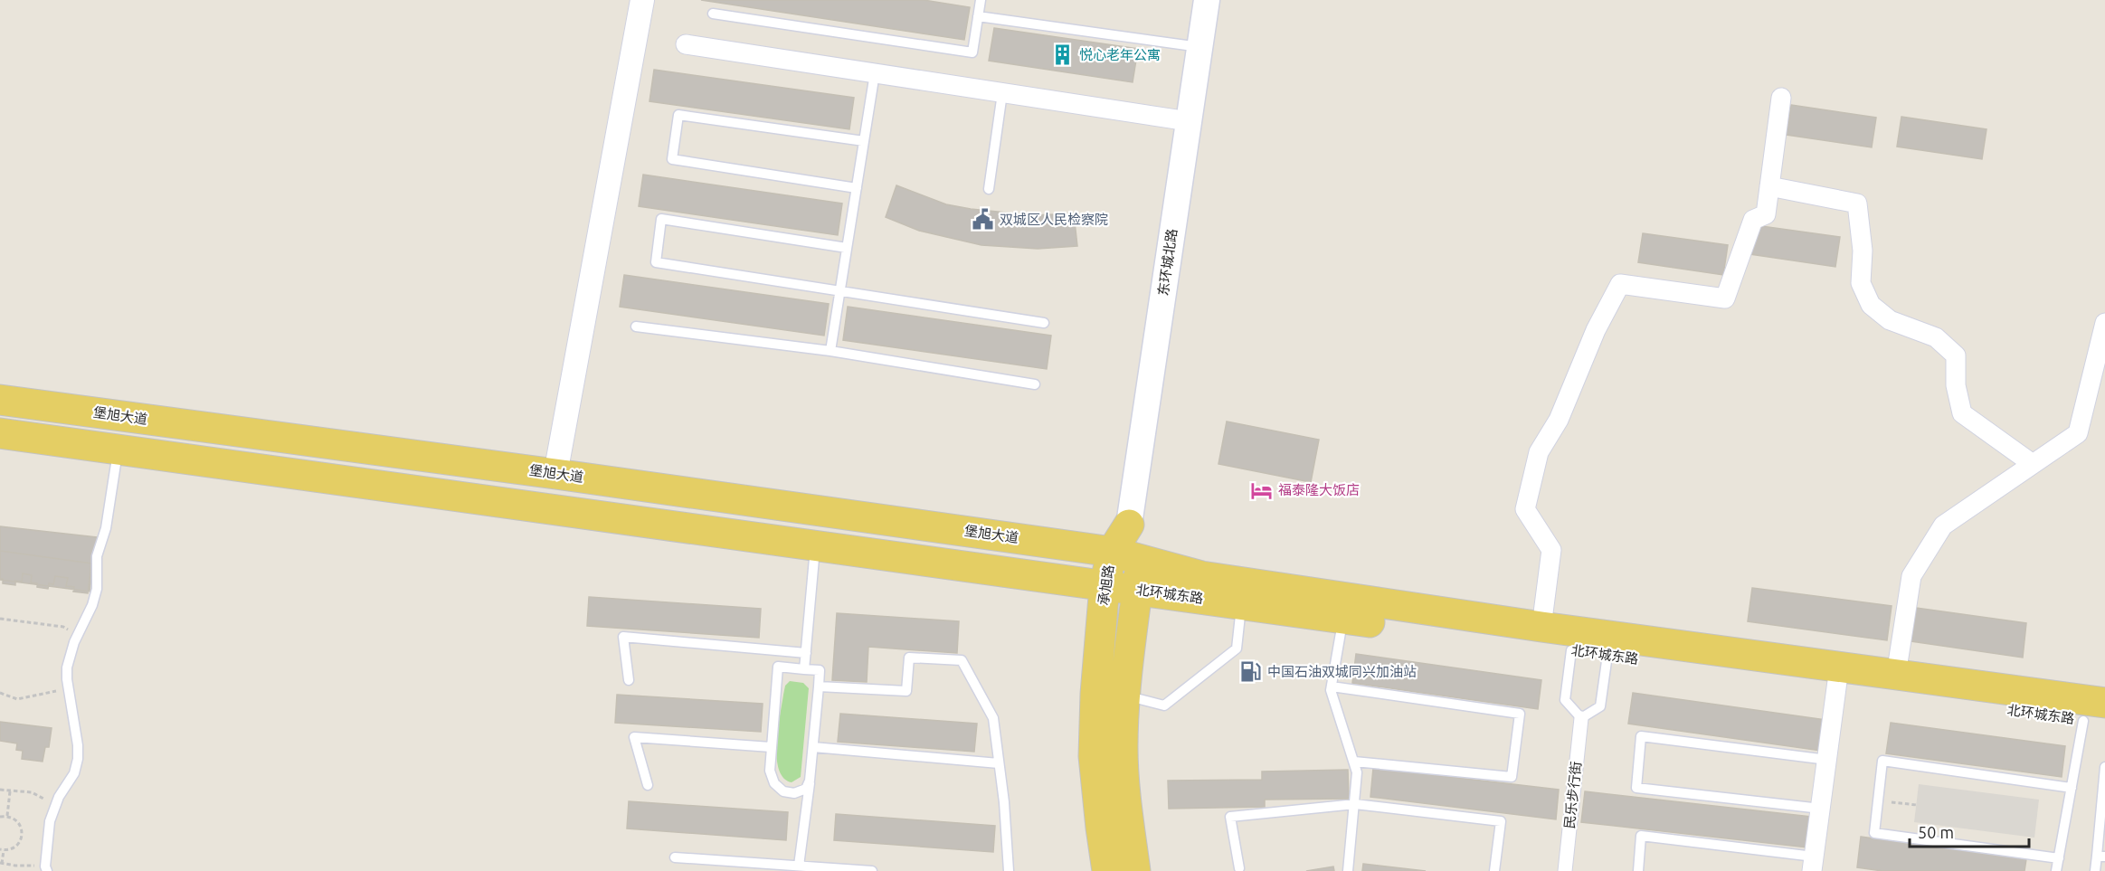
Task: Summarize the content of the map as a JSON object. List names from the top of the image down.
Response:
{
  "streets": {
    "main road": [
      "东环城北路",
      "堡旭大道",
      "承旭路",
      "北环城东路"
    ],
    "street": ["民乐步行街"]
  },
  "crossings": [
    ["东环城北路", "承旭路"],
    ["堡旭大道", "承旭路"],
    ["堡旭大道", "北环城东路"],
    ["承旭路", "北环城东路"]
  ],
  "places": {
    "building": ["悦心老年公寓"],
    "public building": ["双城区人民检察院"],
    "hotel": ["福泰隆大饭店"],
    "fuel station": ["中国石油双城同兴加油站"]
  },
  "scale_bar": "50 m"
}
